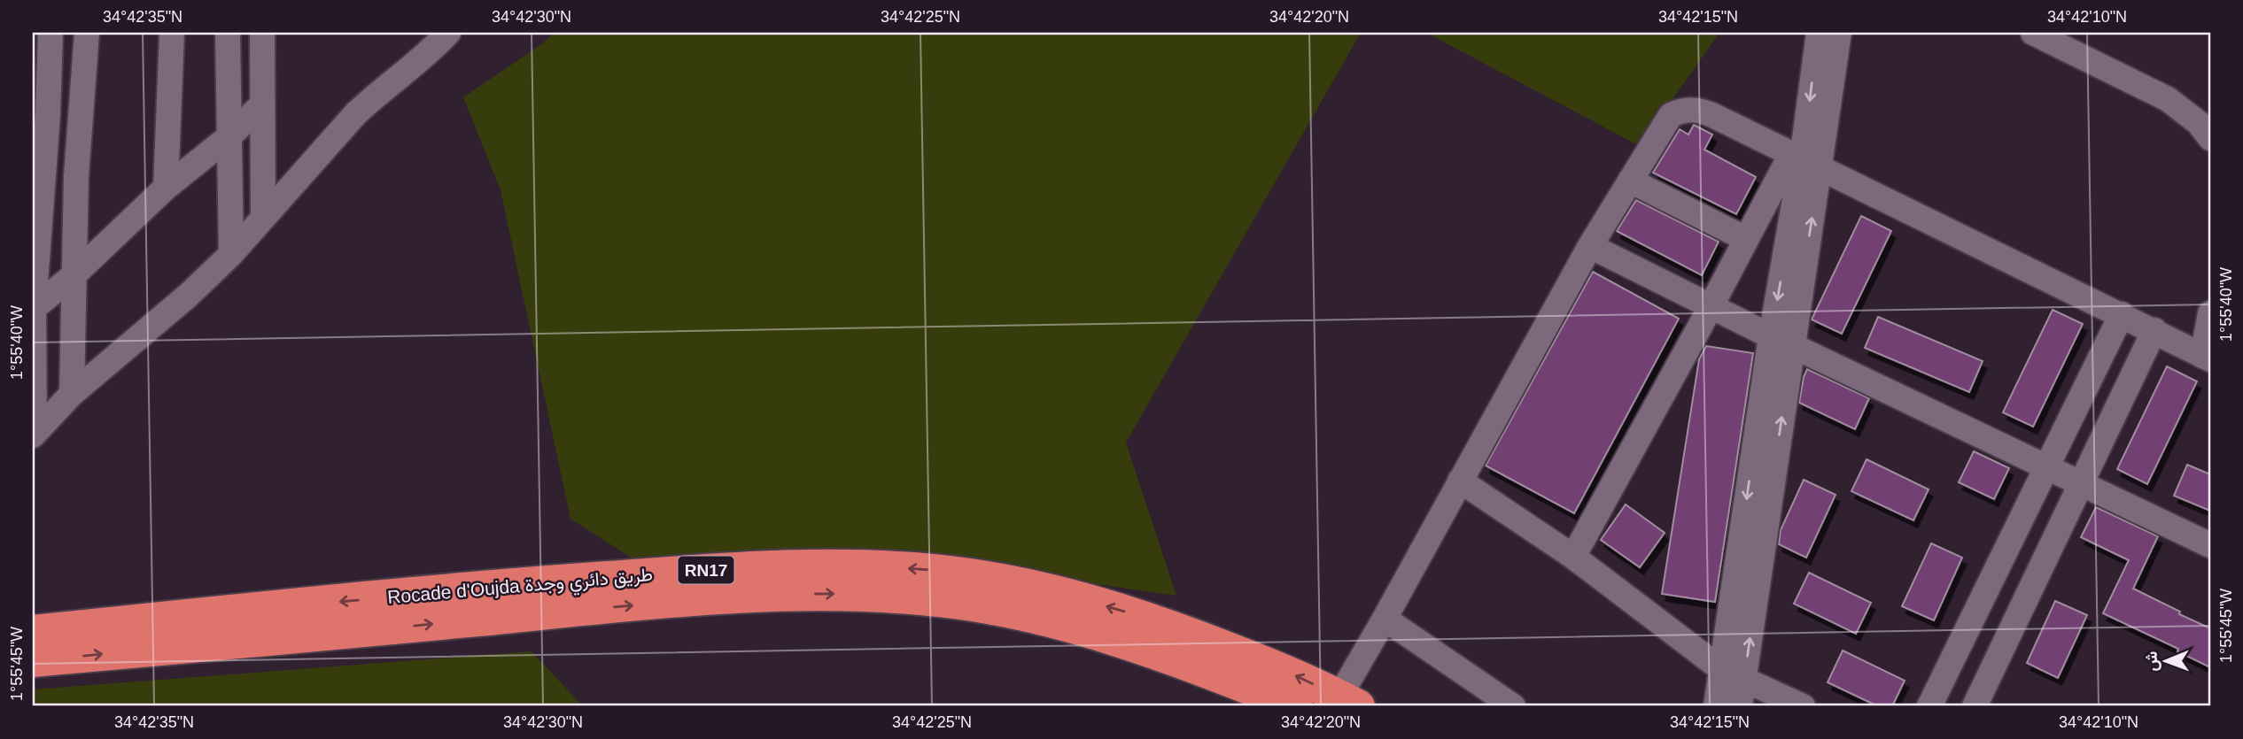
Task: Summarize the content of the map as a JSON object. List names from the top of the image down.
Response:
{
  "streets": {
    "highway": ["RN17", "Rocade d'Oujda طريق دائري وجدة"]
  },
  "north": "left",
  "coordinates": [
    "34°42'35\"N",
    "34°42'30\"N",
    "34°42'25\"N",
    "34°42'20\"N",
    "34°42'15\"N",
    "34°42'10\"N",
    "1°55'40\"W",
    "1°55'45\"W"
  ]
}
